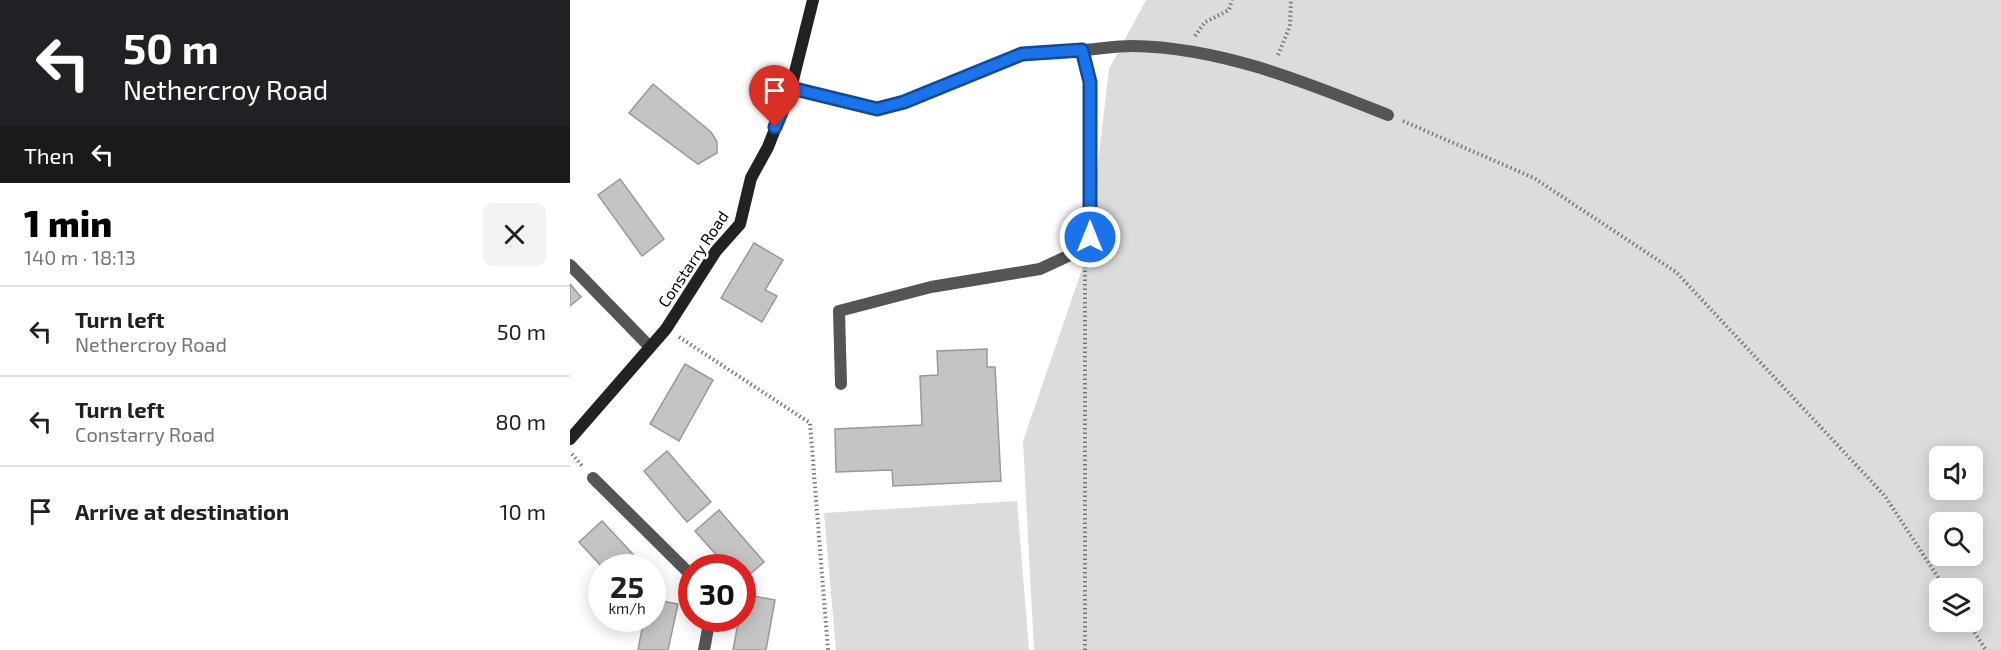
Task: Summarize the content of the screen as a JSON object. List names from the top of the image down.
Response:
{
  "streets": {
    "main road": ["Constarry Road"]
  },
  "page": {
    "turn": ["50 m", "Nethercroy Road"],
    "then": "Then",
    "heading": ["1 min", "140 m · 18:13"],
    "list": [
      {
        "name": "Turn left",
        "note": "Nethercroy Road",
        "value": "50 m"
      },
      {
        "name": "Turn left",
        "note": "Constarry Road",
        "value": "80 m"
      },
      {
        "name": "Arrive at destination",
        "value": "10 m"
      }
    ],
    "speed": "25 km/h",
    "limit": "30"
  }
}
